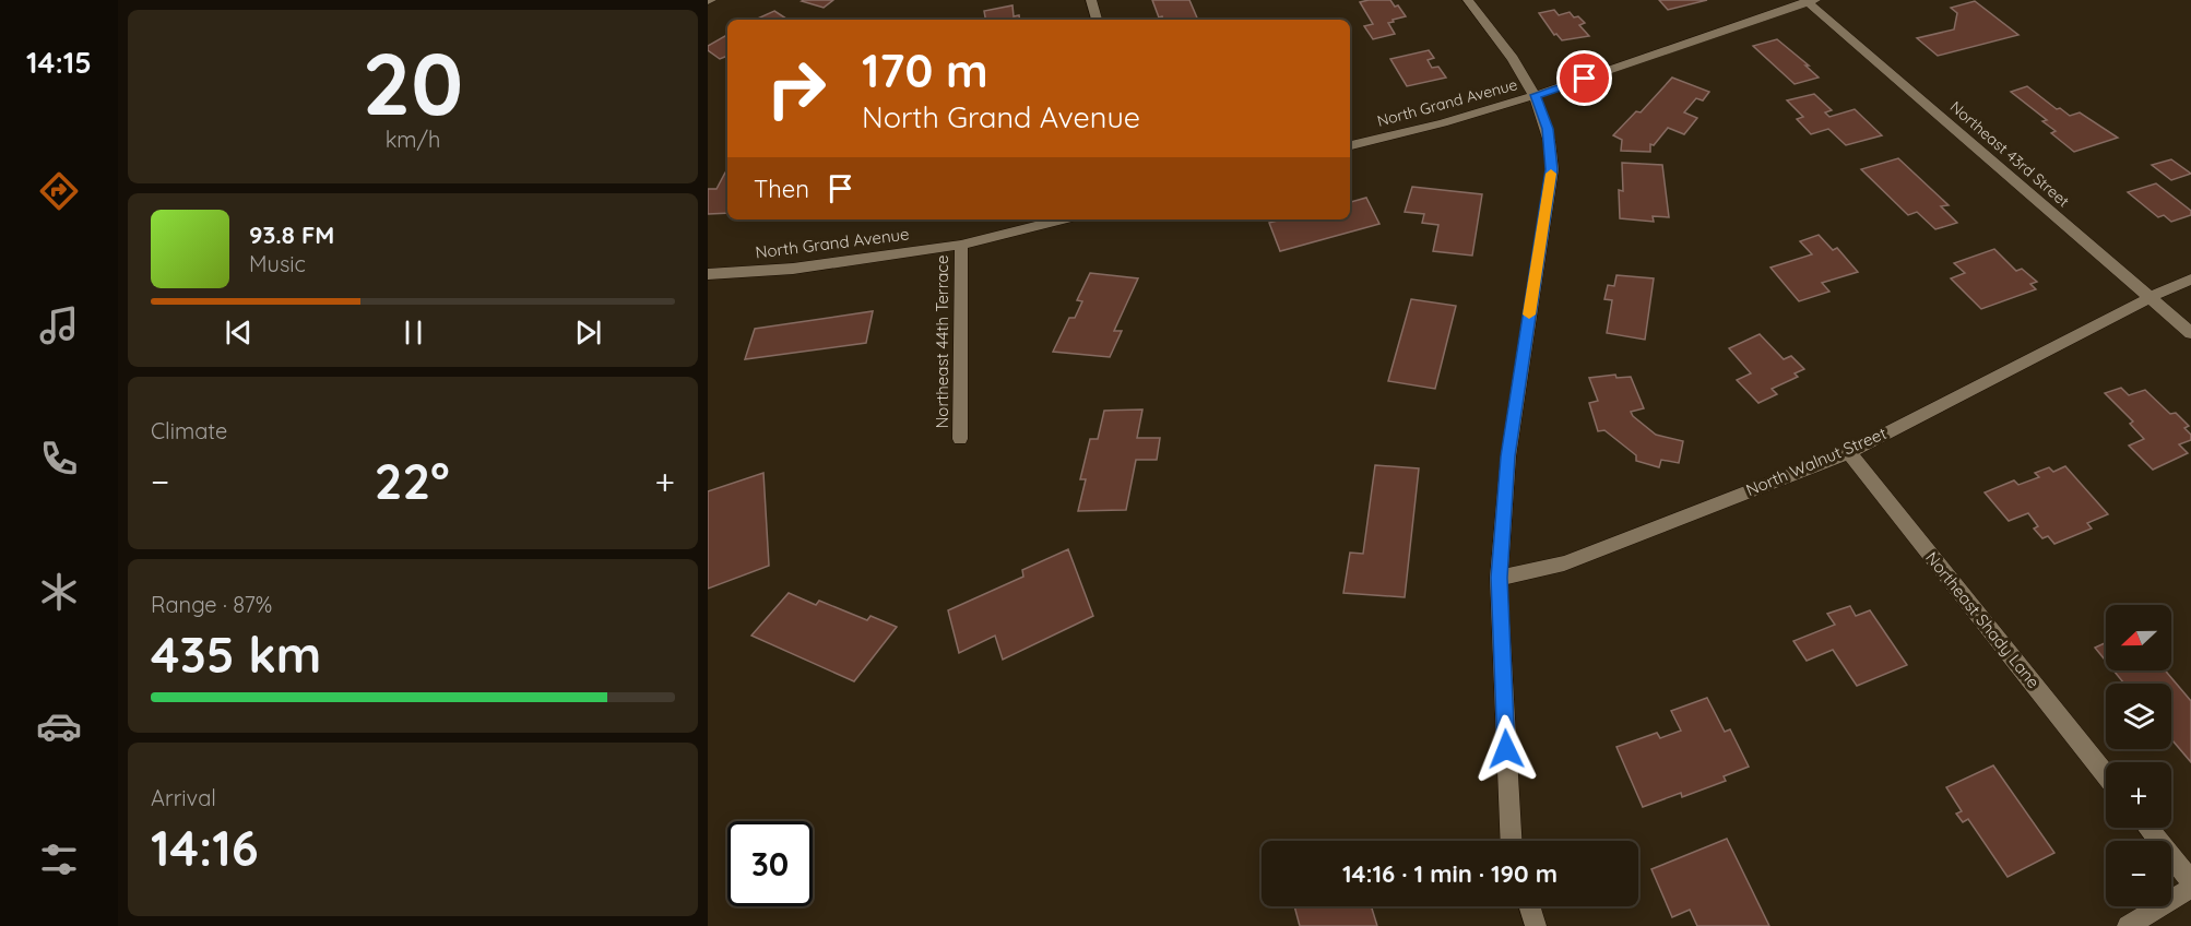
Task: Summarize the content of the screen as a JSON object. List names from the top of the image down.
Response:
{
  "streets": {
    "street": [
      "North Grand Avenue",
      "Northeast 43rd Street",
      "Northeast 44th Terrace",
      "North Walnut Street",
      "Northeast Shady Lane"
    ]
  },
  "crossings": [
    ["North Grand Avenue", "Northeast 43rd Street"],
    ["North Grand Avenue", "Northeast 44th Terrace"],
    ["Northeast 43rd Street", "North Walnut Street"],
    ["North Walnut Street", "Northeast Shady Lane"]
  ],
  "north": "left",
  "page": {
    "tabs": "14:15",
    "tile": [
      ["20", "km/h"],
      "Climate",
      ["Range · 87%", "435 km"],
      ["Arrival", "14:16"]
    ],
    "turn": ["170 m", "North Grand Avenue"],
    "then": "Then",
    "song": ["93.8 FM", "Music"],
    "heat": ["−", "22°", "+"],
    "map_buttons": ["+", "−"],
    "limit": "30",
    "trip": "14:16 · 1 min · 190 m"
  }
}
